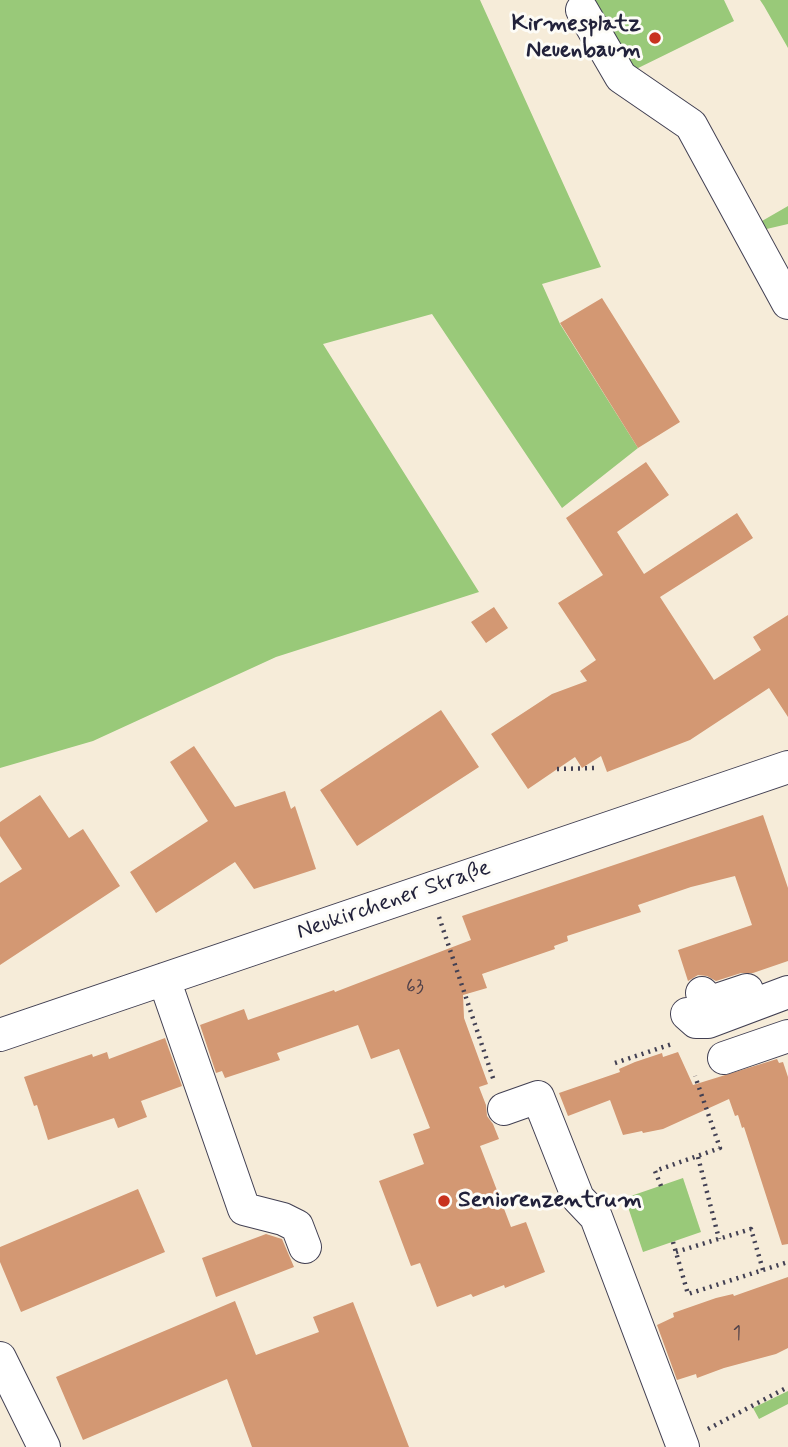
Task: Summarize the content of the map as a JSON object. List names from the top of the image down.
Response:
{
  "streets": {
    "street": ["Neukirchener Straße"]
  },
  "places": ["Kirmesplatz Neuenbaum", "Seniorenzentrum"],
  "house_numbers": ["63", "1"]
}
